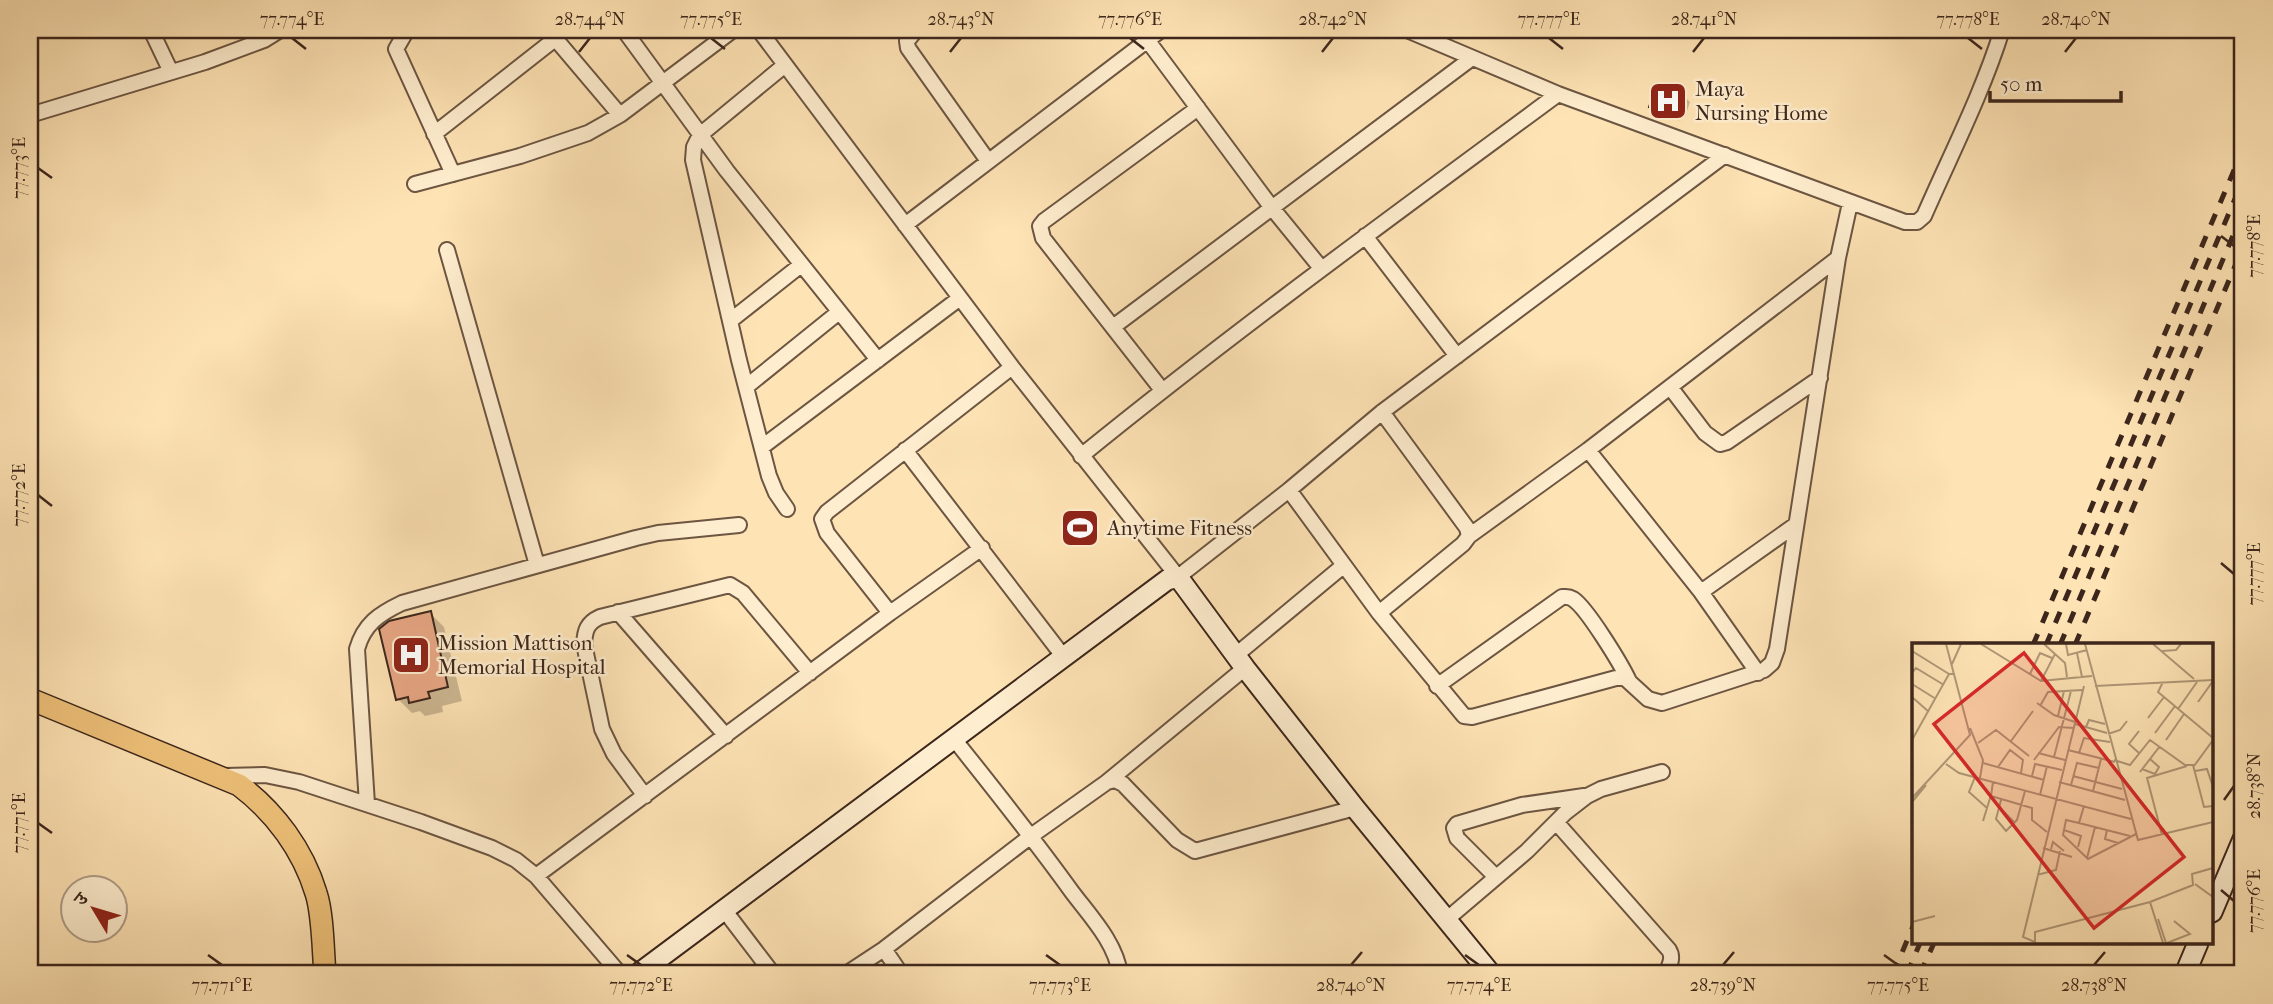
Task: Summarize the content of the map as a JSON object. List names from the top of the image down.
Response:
{
  "places": {
    "hospital": ["Maya Nursing Home", "Mission Mattison Memorial Hospital"],
    "sports": ["Anytime Fitness"]
  },
  "scale_bar": "50 m",
  "north": "top left",
  "coordinates": [
    "77.774°E",
    "28.744°N",
    "77.775°E",
    "28.743°N",
    "77.776°E",
    "28.742°N",
    "77.777°E",
    "28.741°N",
    "77.778°E",
    "28.740°N",
    "77.773°E",
    "77.772°E",
    "28.738°N",
    "77.771°E",
    "28.739°N"
  ]
}
